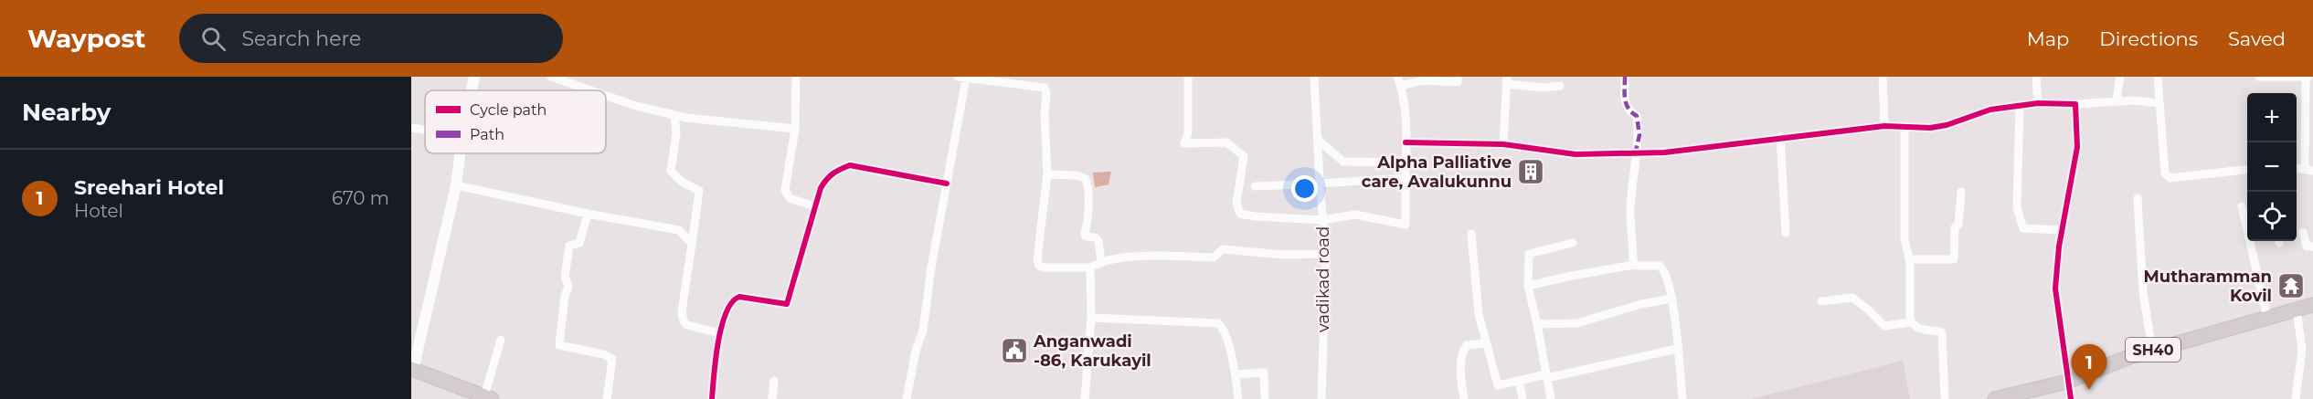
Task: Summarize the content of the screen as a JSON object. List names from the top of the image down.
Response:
{
  "streets": {
    "main road": ["SH40"],
    "street": ["vadikad road"]
  },
  "places": {
    "building": ["Alpha Palliative care, Avalukunnu"],
    "temple": ["Mutharamman Kovil"],
    "public building": ["Anganwadi -86, Karukayil"]
  },
  "legend": ["Cycle path", "Path"],
  "page": {
    "header": "Waypost",
    "search": "Search here",
    "nav": ["Map", "Directions", "Saved"],
    "heading": "Nearby",
    "map_buttons": ["+", "−"],
    "list": [
      {
        "mark": "1",
        "name": "Sreehari Hotel",
        "note": "Hotel",
        "value": "670 m"
      }
    ],
    "pins": "1"
  }
}
